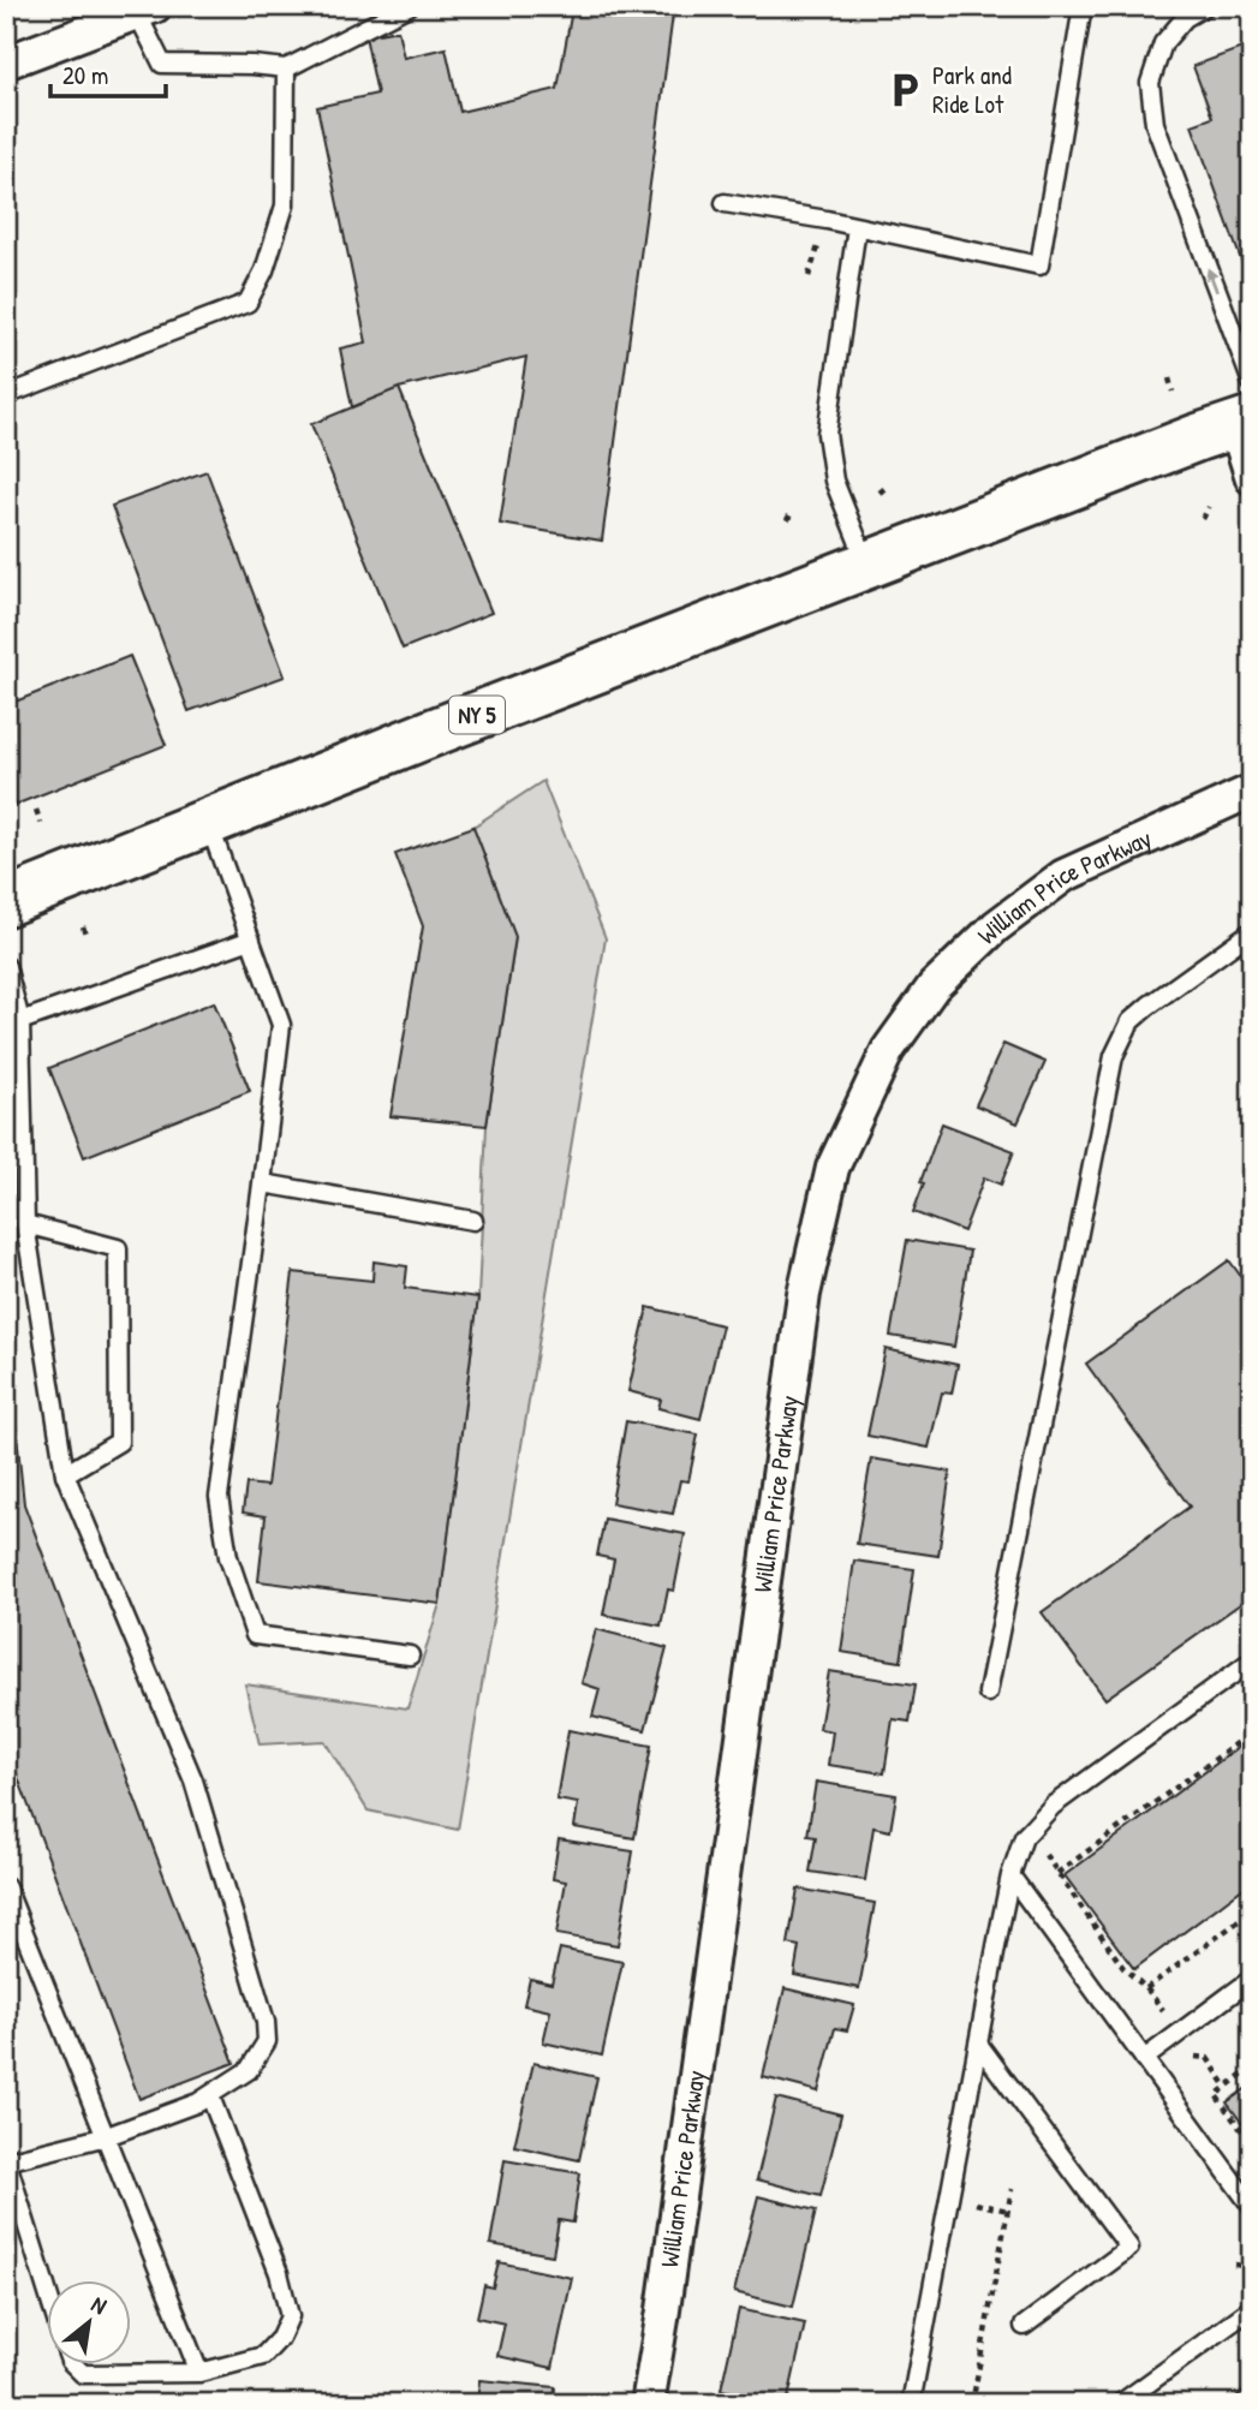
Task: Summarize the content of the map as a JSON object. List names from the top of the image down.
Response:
{
  "streets": {
    "main road": ["NY 5"],
    "street": ["William Price Parkway"]
  },
  "places": {
    "parking": ["Park and Ride Lot"]
  },
  "scale_bar": "20 m",
  "north": "top right"
}
